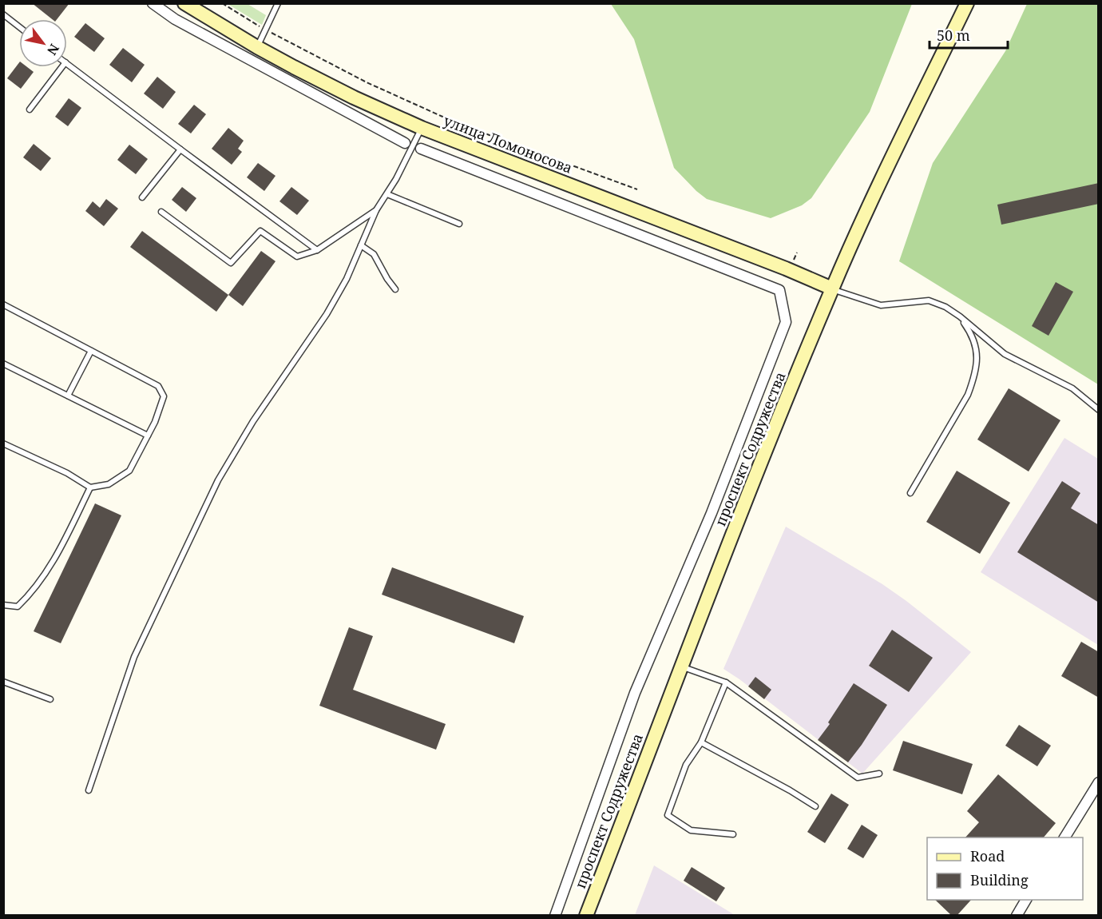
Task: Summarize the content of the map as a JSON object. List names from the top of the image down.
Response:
{
  "streets": {
    "main road": ["улица Ломоносова", "проспект Содружества"]
  },
  "crossings": [
    ["улица Ломоносова", "проспект Содружества"]
  ],
  "legend": ["Road", "Building"],
  "scale_bar": "50 m",
  "north": "bottom right"
}
